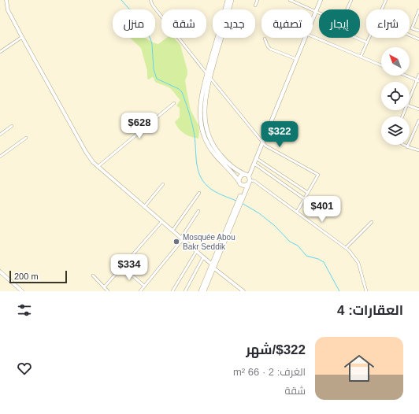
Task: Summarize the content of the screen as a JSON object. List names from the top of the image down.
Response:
{
  "places": ["Mosquée Abou Bakr Seddik"],
  "scale_bar": "200 m",
  "north": "top left",
  "page": {
    "chip": [
      "شراء",
      "إيجار",
      "تصفية",
      "جديد",
      "شقة",
      "منزل"
    ],
    "price": [
      "$628",
      "$322",
      "$401",
      "$334"
    ],
    "scale": "200 m",
    "heading": "العقارات: 4",
    "list": [
      {
        "name": "$322/شهر",
        "note": "الغرف: 2 · 66 m² · شقة"
      }
    ]
  }
}
